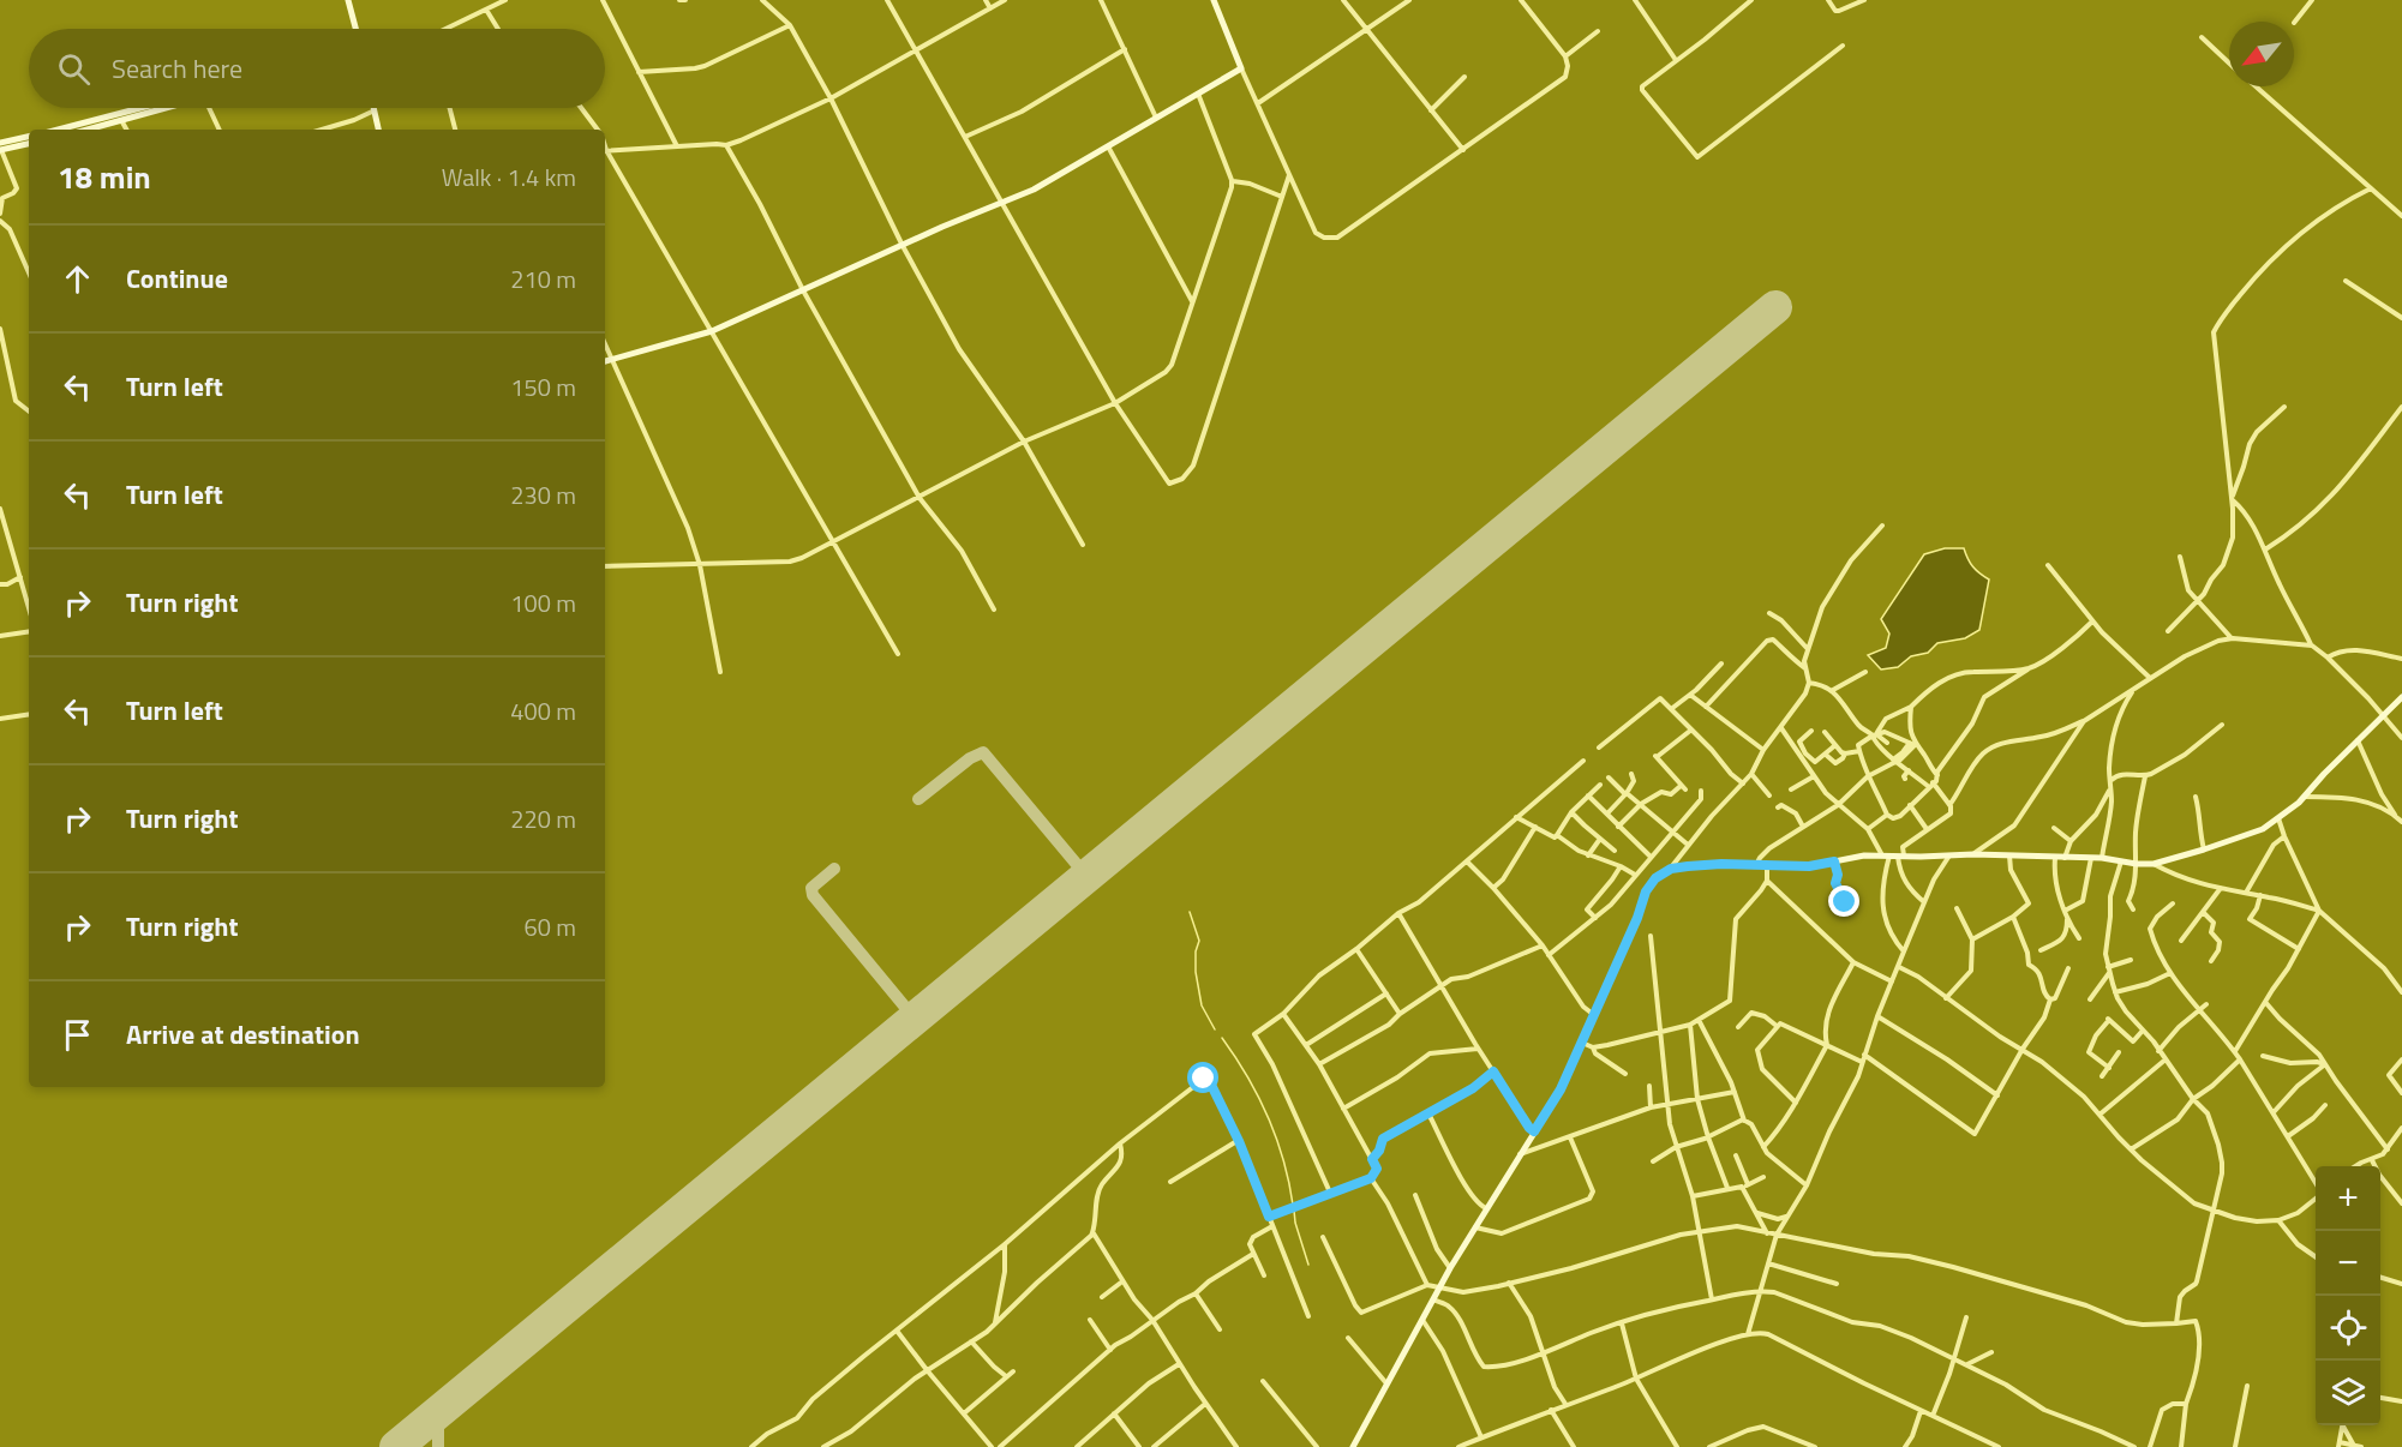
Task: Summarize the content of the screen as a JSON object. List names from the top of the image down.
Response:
{
  "north": "bottom left",
  "page": {
    "search": "Search here",
    "heading": ["18 min", "Walk · 1.4 km"],
    "list": [
      ["Continue", "210 m"],
      ["Turn left", "150 m"],
      ["Turn left", "230 m"],
      ["Turn right", "100 m"],
      ["Turn left", "400 m"],
      ["Turn right", "220 m"],
      ["Turn right", "60 m"],
      "Arrive at destination"
    ],
    "map_buttons": ["+", "−"]
  }
}
